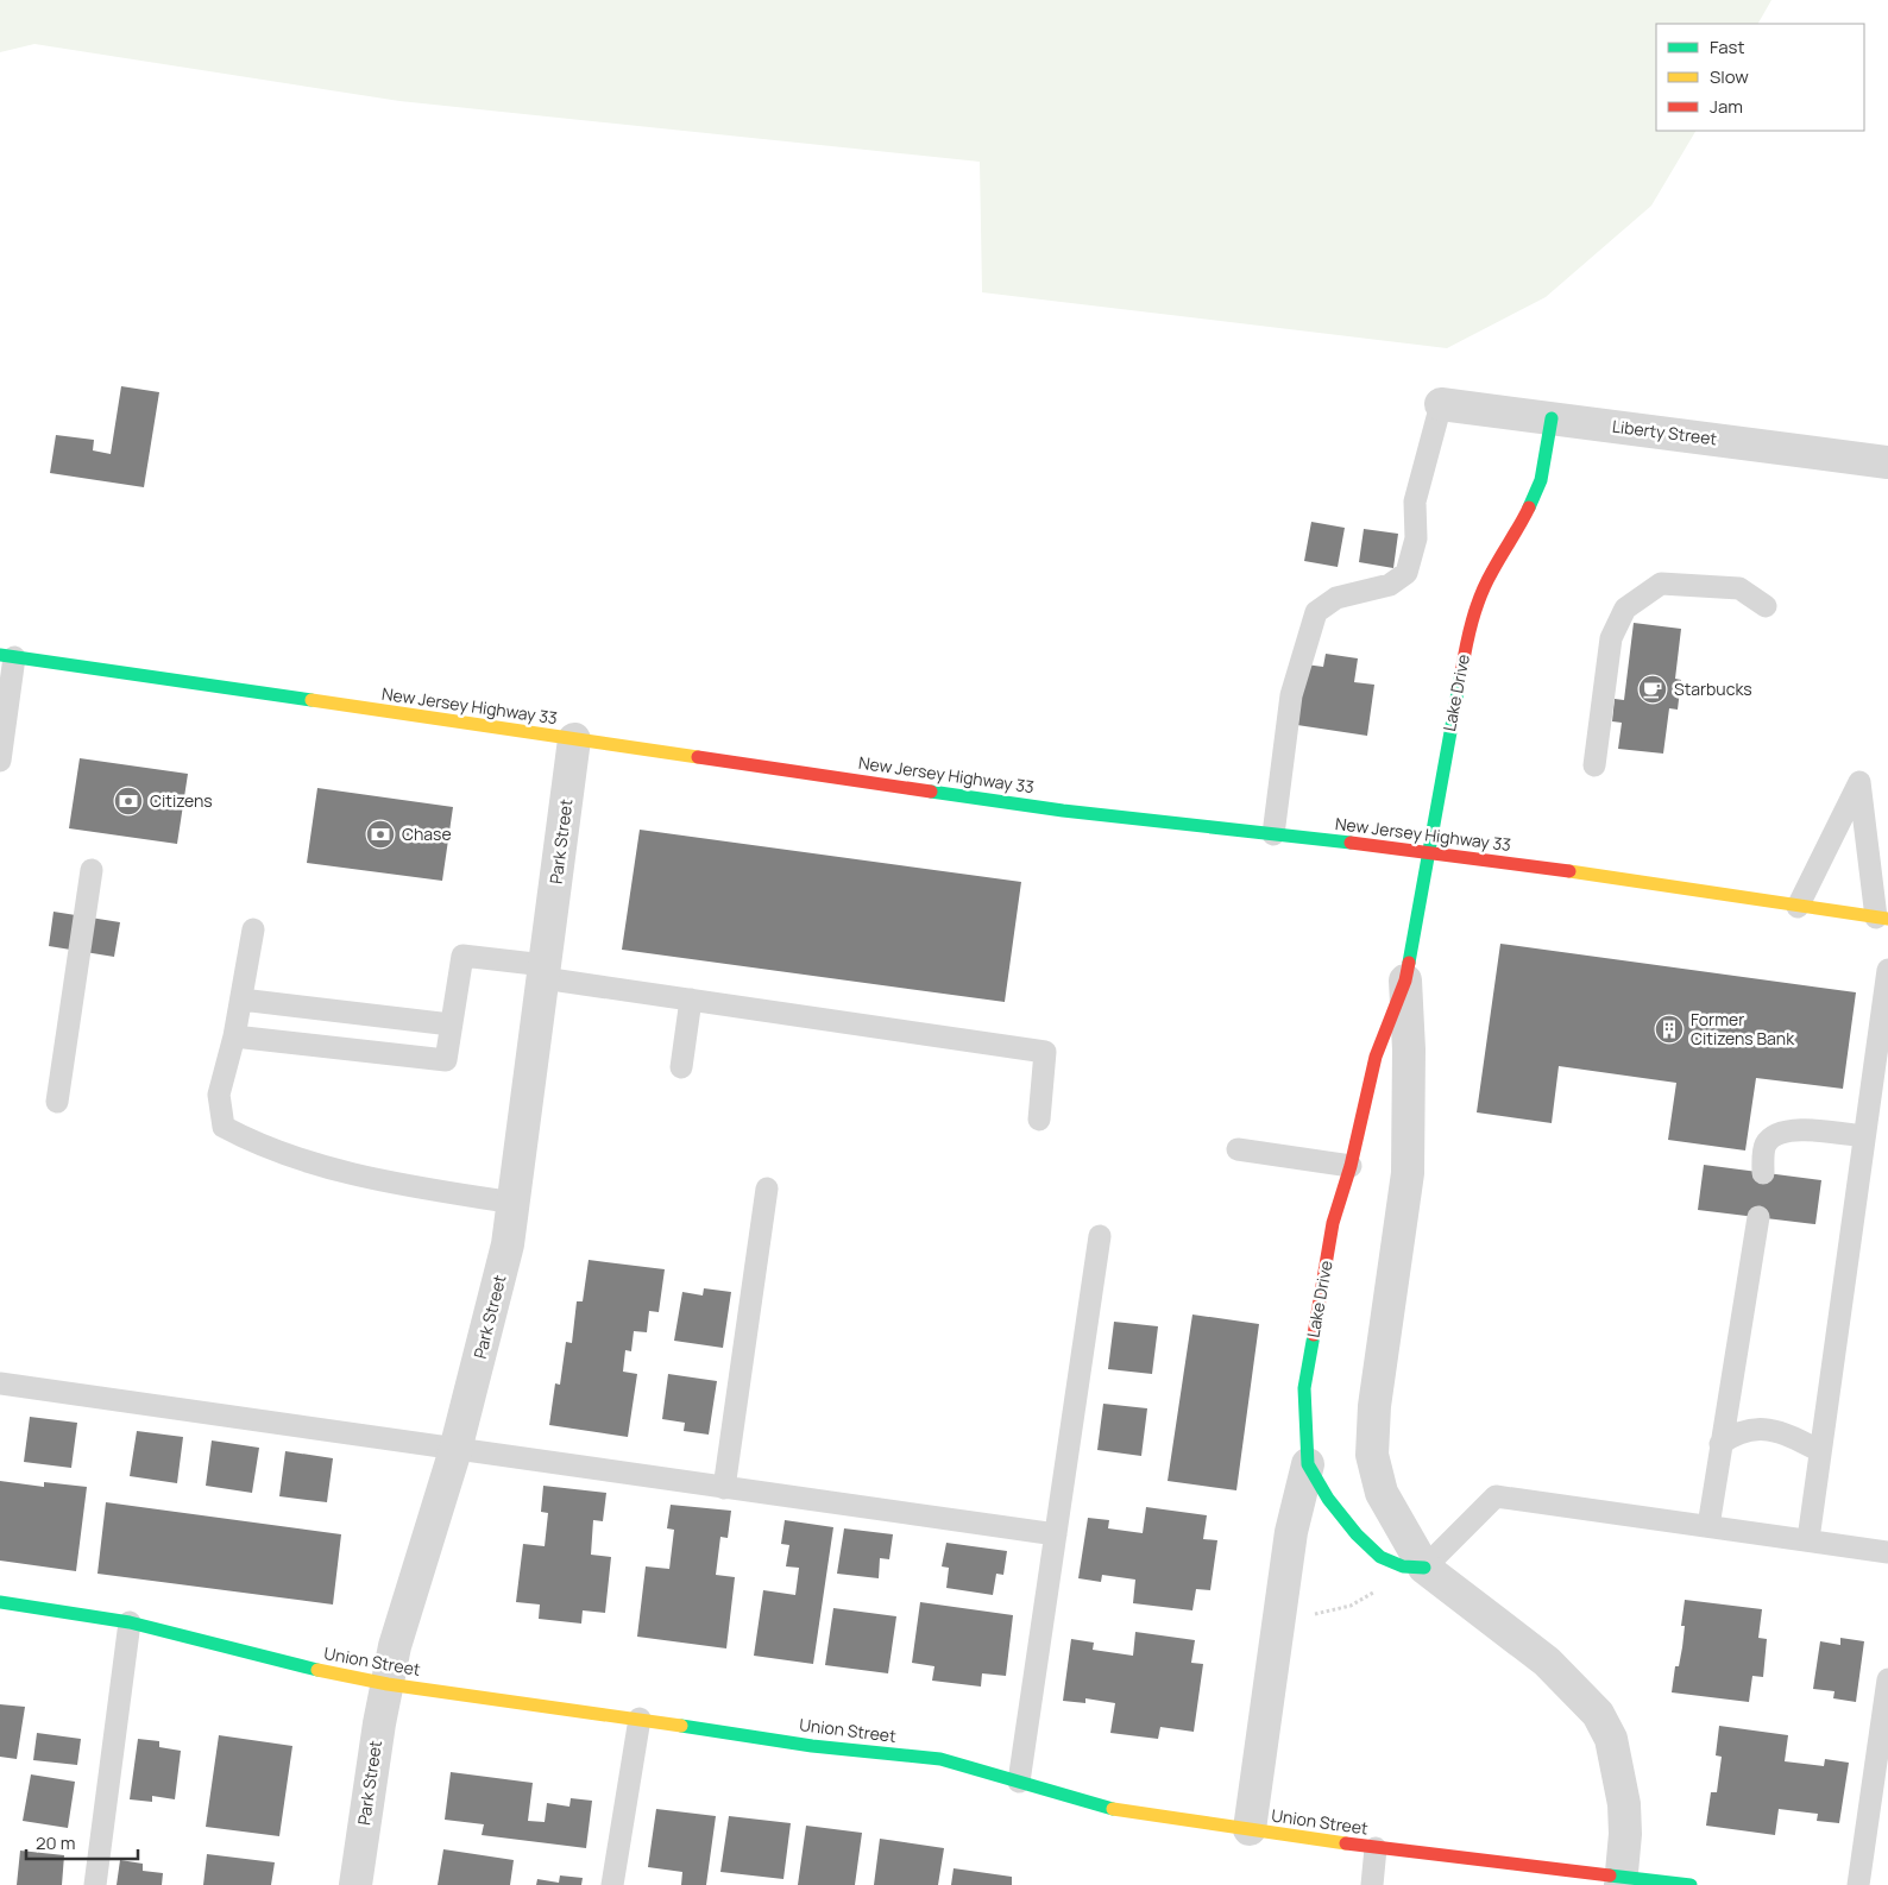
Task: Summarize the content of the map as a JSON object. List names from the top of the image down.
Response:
{
  "streets": {
    "street": [
      "Liberty Street",
      "Lake Drive",
      "New Jersey Highway 33",
      "Park Street",
      "Union Street"
    ]
  },
  "crossings": [
    ["Liberty Street", "Lake Drive"],
    ["Lake Drive", "New Jersey Highway 33"],
    ["Lake Drive", "Union Street"],
    ["New Jersey Highway 33", "Park Street"],
    ["Park Street", "Union Street"]
  ],
  "places": {
    "cafe": ["Starbucks"],
    "bank": ["Citizens", "Chase"],
    "building": ["Former Citizens Bank"]
  },
  "legend": ["Fast", "Slow", "Jam"],
  "scale_bar": "20 m"
}
